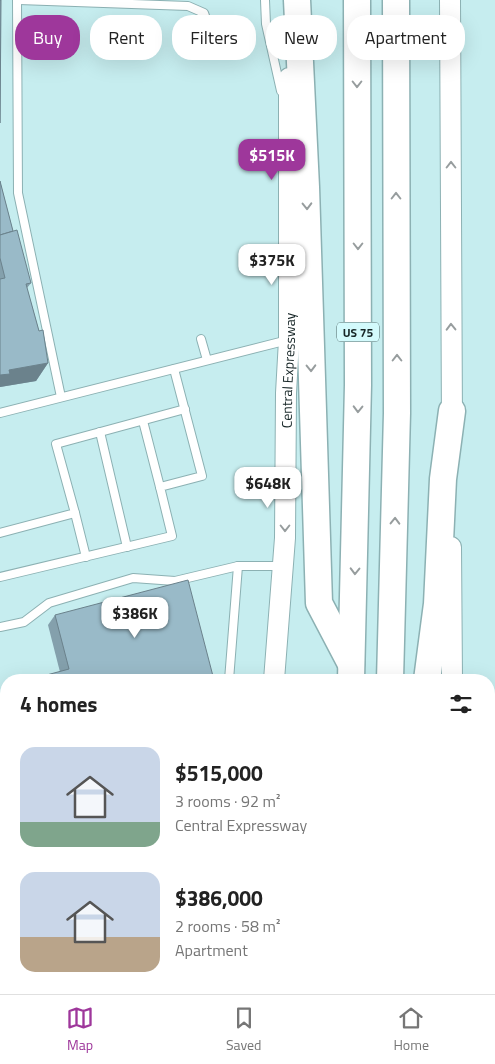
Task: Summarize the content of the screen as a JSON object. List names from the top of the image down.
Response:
{
  "streets": {
    "highway": ["US 75"],
    "main road": ["Central Expressway"]
  },
  "page": {
    "chip": [
      "Buy",
      "Rent",
      "Filters",
      "New",
      "Apartment"
    ],
    "price": [
      "$515K",
      "$375K",
      "$648K",
      "$386K"
    ],
    "heading": "4 homes",
    "list": [
      {
        "name": "$515,000",
        "note": "3 rooms · 92 m² · Central Expressway"
      },
      {
        "name": "$386,000",
        "note": "2 rooms · 58 m² · Apartment"
      }
    ],
    "tabs": ["Map", "Saved", "Home"]
  }
}
